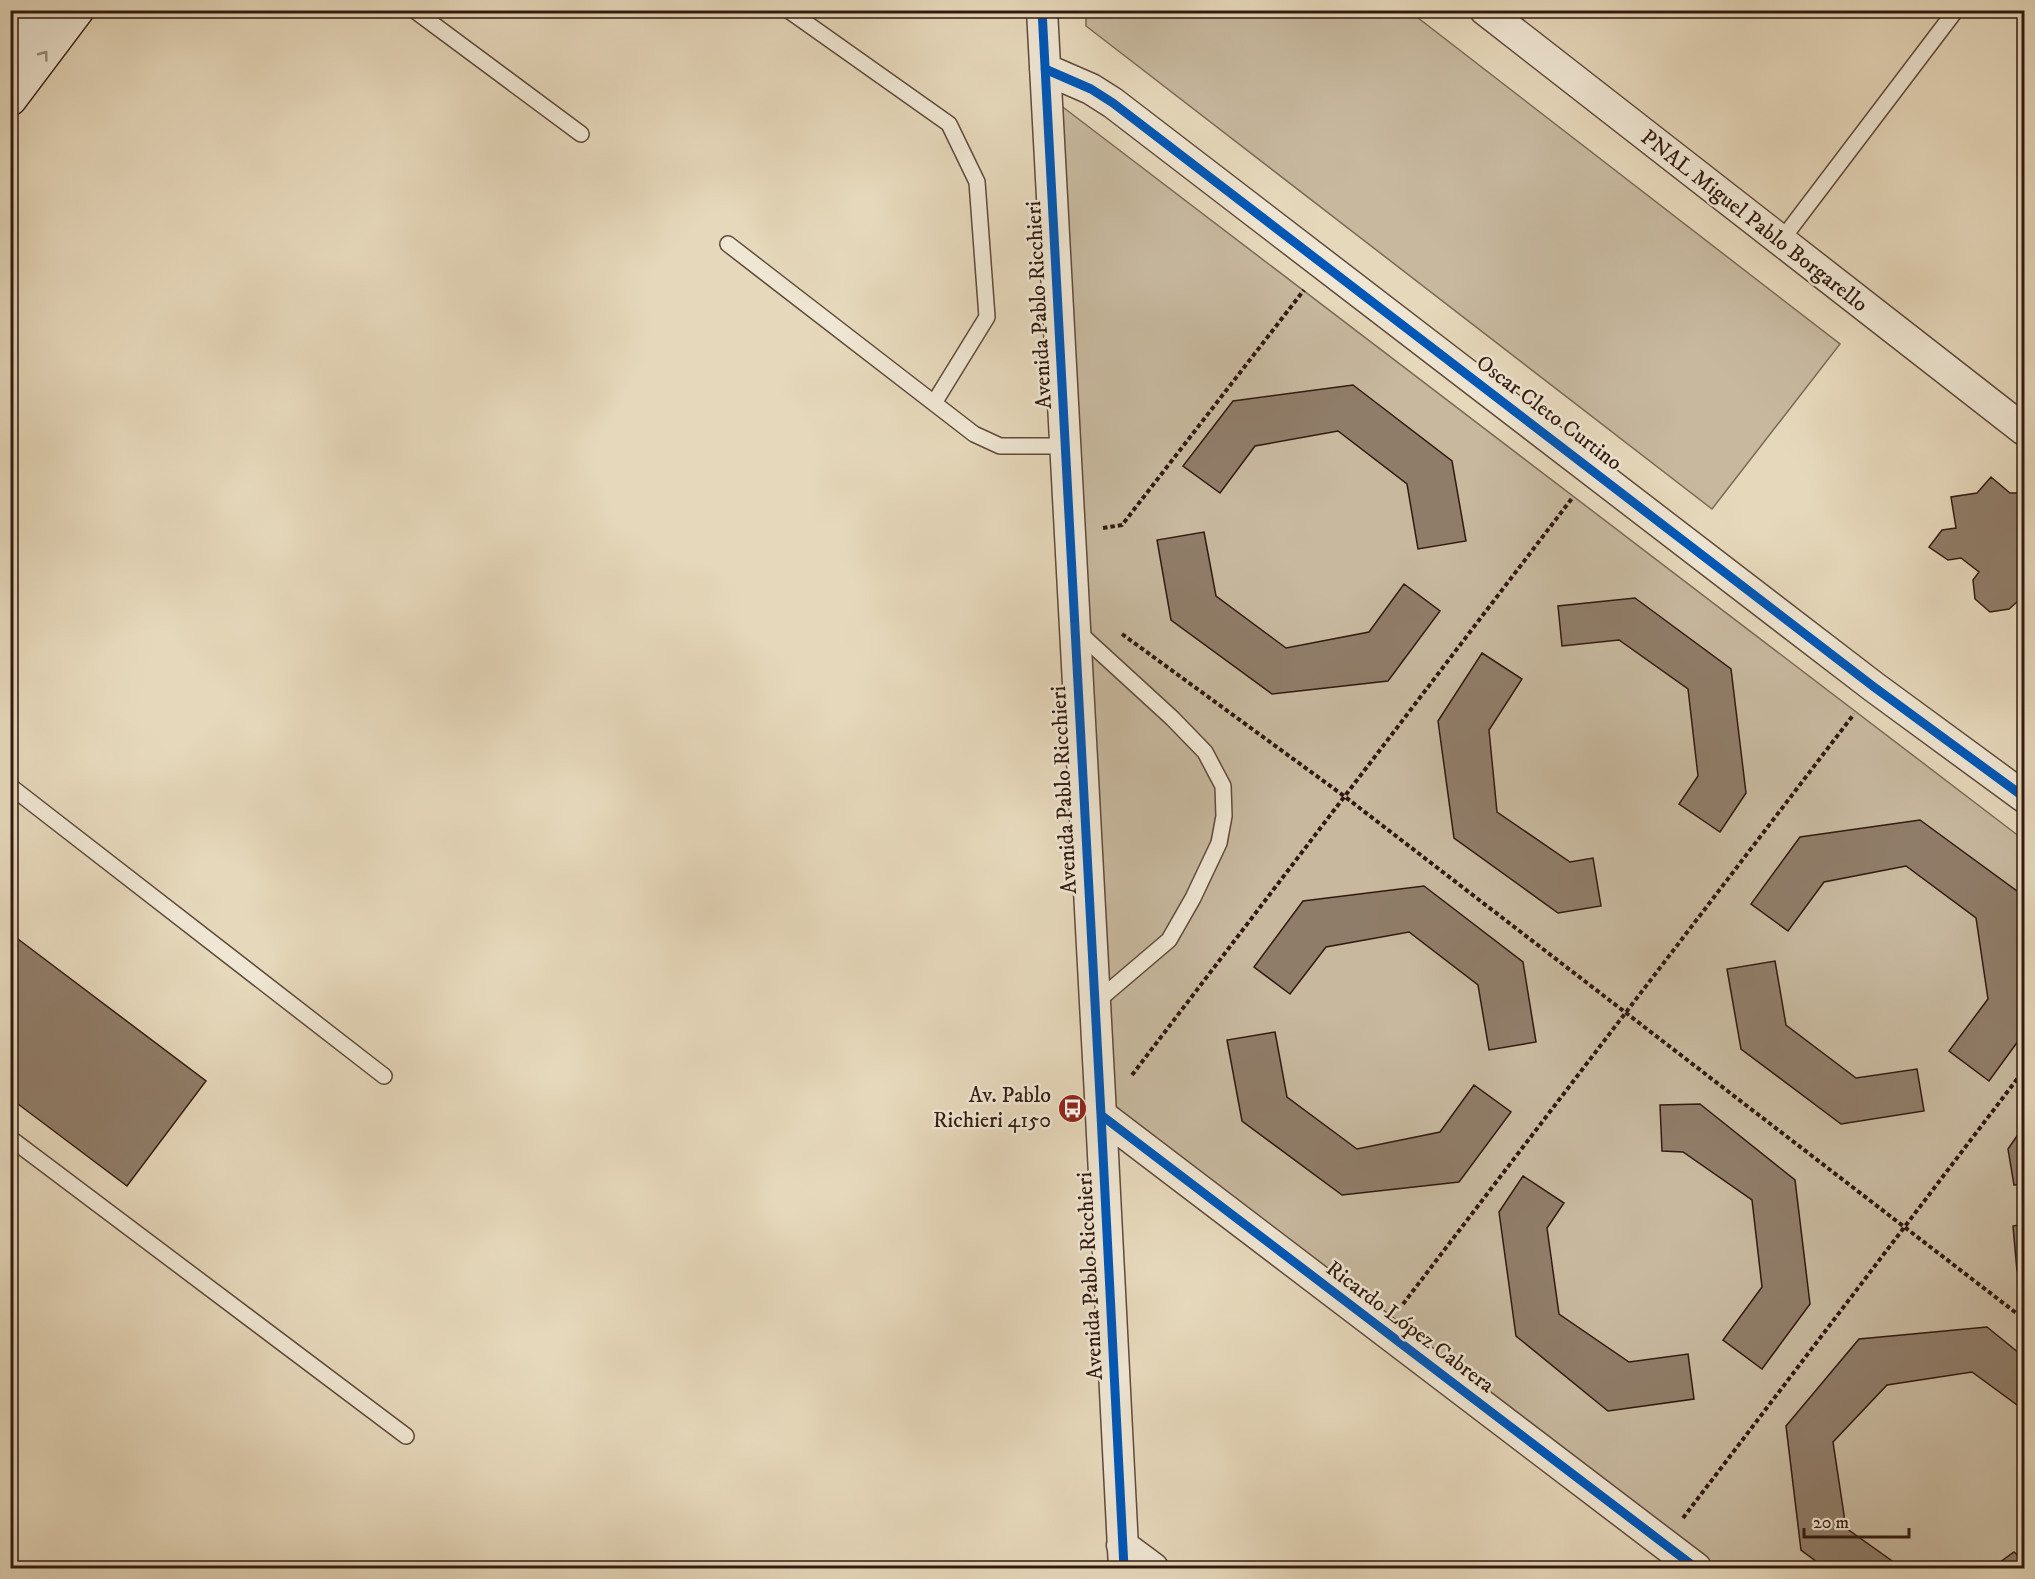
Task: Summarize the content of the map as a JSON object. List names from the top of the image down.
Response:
{
  "streets": {
    "street": [
      "PNAL Miguel Pablo Borgarello",
      "Avenida Pablo Ricchieri",
      "Oscar Cleto Curtino",
      "Ricardo López Cabrera"
    ]
  },
  "crossings": [
    ["Avenida Pablo Ricchieri", "Oscar Cleto Curtino"],
    ["Avenida Pablo Ricchieri", "Ricardo López Cabrera"]
  ],
  "places": {
    "bus stop": ["Av. Pablo Richieri 4150"]
  },
  "scale_bar": "20 m"
}
